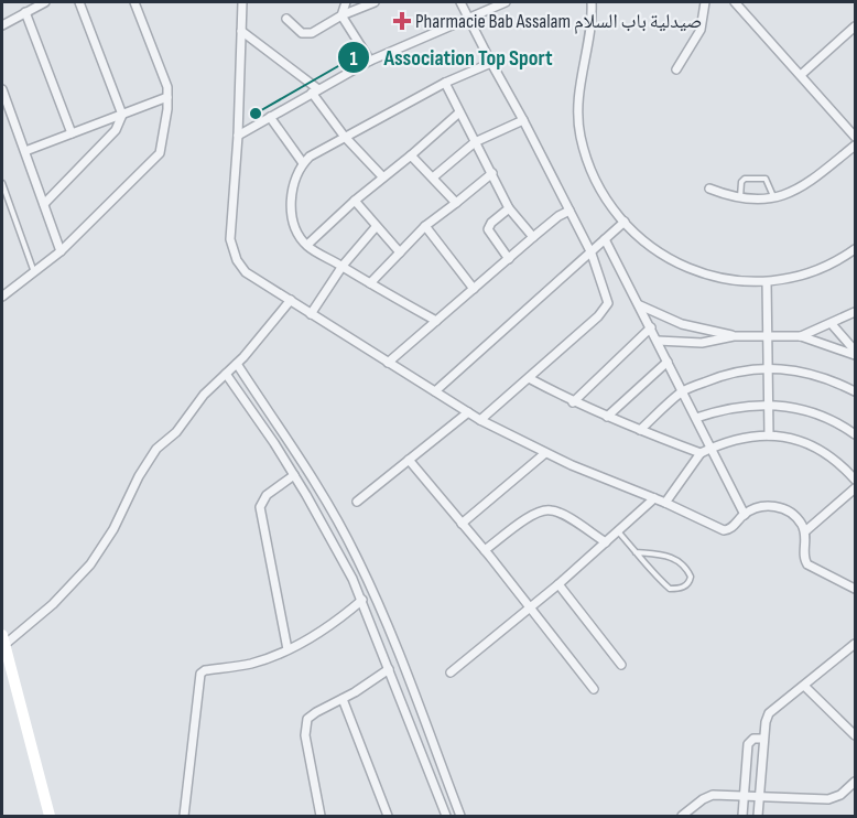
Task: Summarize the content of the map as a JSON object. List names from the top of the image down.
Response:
{
  "places": {
    "health": ["Pharmacie Bab Assalam صيدلية باب السلام"],
    "other": ["Association Top Sport"]
  }
}
